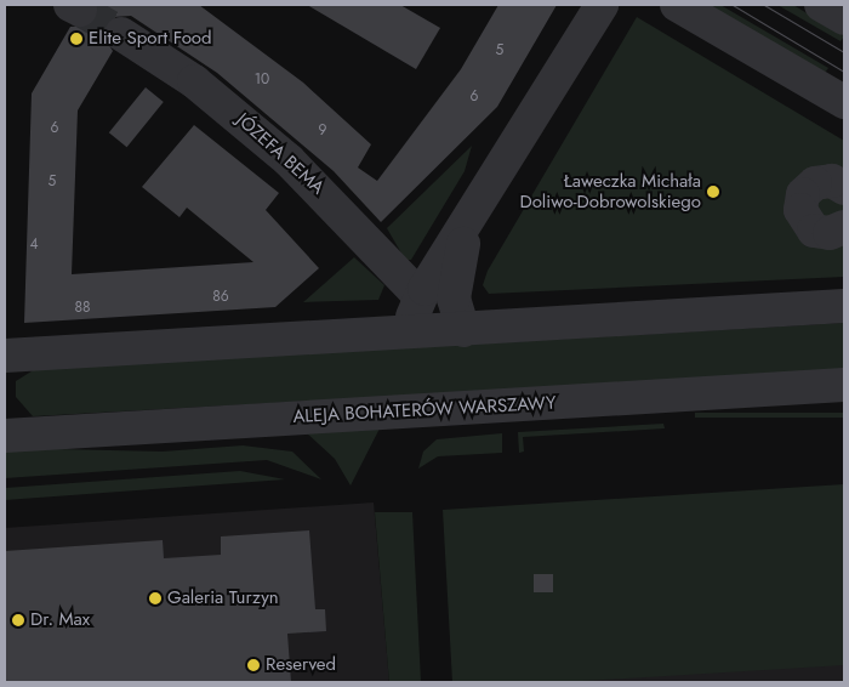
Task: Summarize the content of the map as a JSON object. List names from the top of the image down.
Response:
{
  "streets": {
    "street": ["JÓZEFA BEMA", "ALEJA BOHATERÓW WARSZAWY"]
  },
  "places": [
    "Elite Sport Food",
    "Ławeczka Michała Doliwo-Dobrowolskiego",
    "Galeria Turzyn",
    "Dr. Max",
    "Reserved"
  ],
  "house_numbers": [
    "5",
    "10",
    "6",
    "6",
    "9",
    "5",
    "4",
    "86",
    "88"
  ]
}
